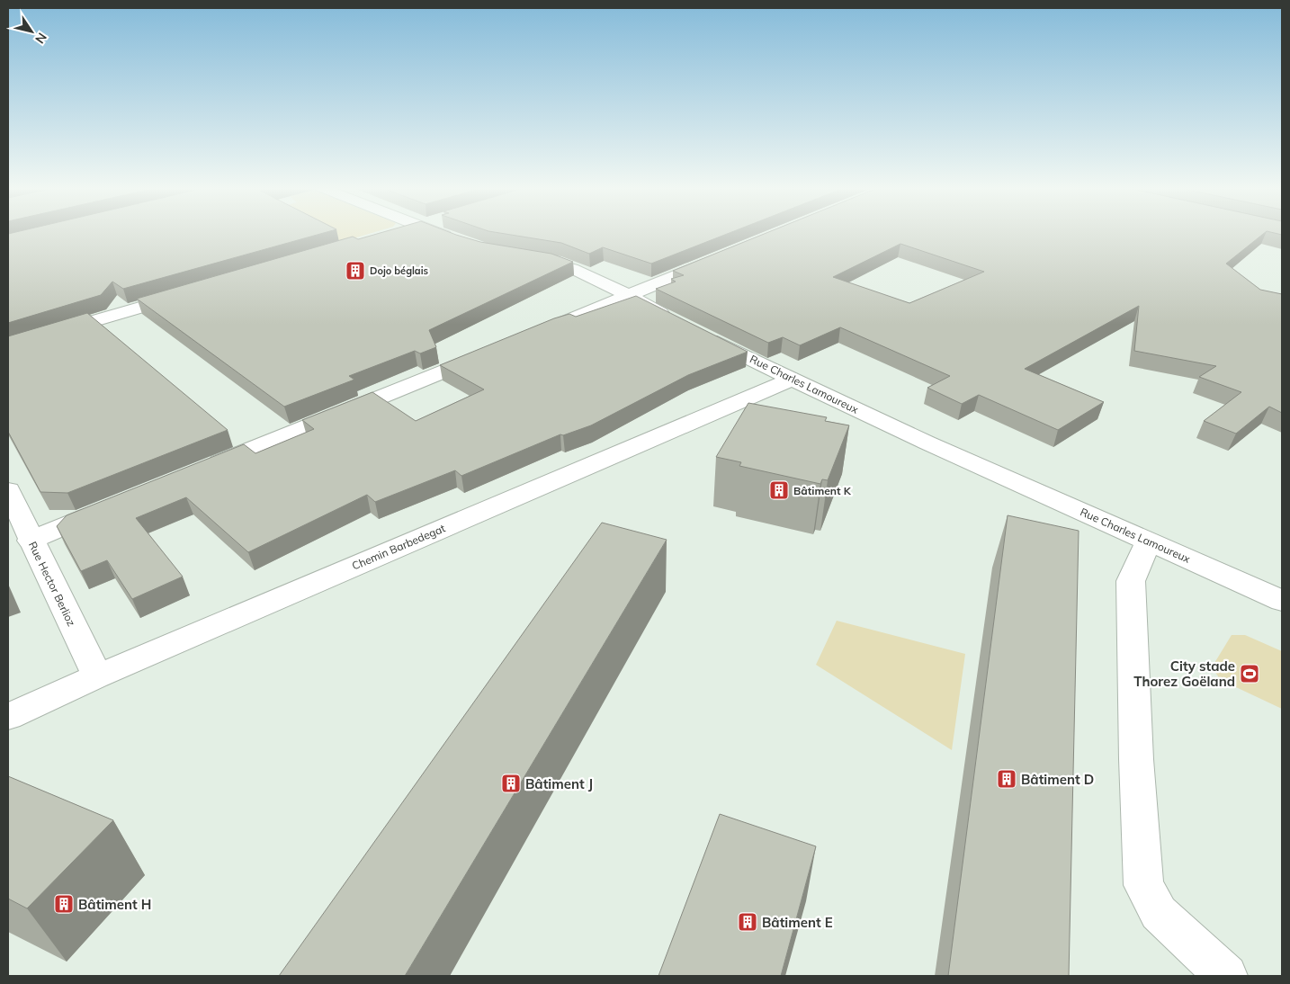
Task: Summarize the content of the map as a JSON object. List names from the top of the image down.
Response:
{
  "streets": {
    "street": ["Rue Charles Lamoureux", "Chemin Barbedegat", "Rue Hector Berlioz"]
  },
  "crossings": [
    ["Rue Charles Lamoureux", "Chemin Barbedegat"],
    ["Chemin Barbedegat", "Rue Hector Berlioz"]
  ],
  "places": {
    "building": [
      "Dojo béglais",
      "Bâtiment K",
      "Bâtiment D",
      "Bâtiment J",
      "Bâtiment H",
      "Bâtiment E"
    ],
    "sports": ["City stade Thorez Goëland"]
  },
  "north": "bottom right"
}
